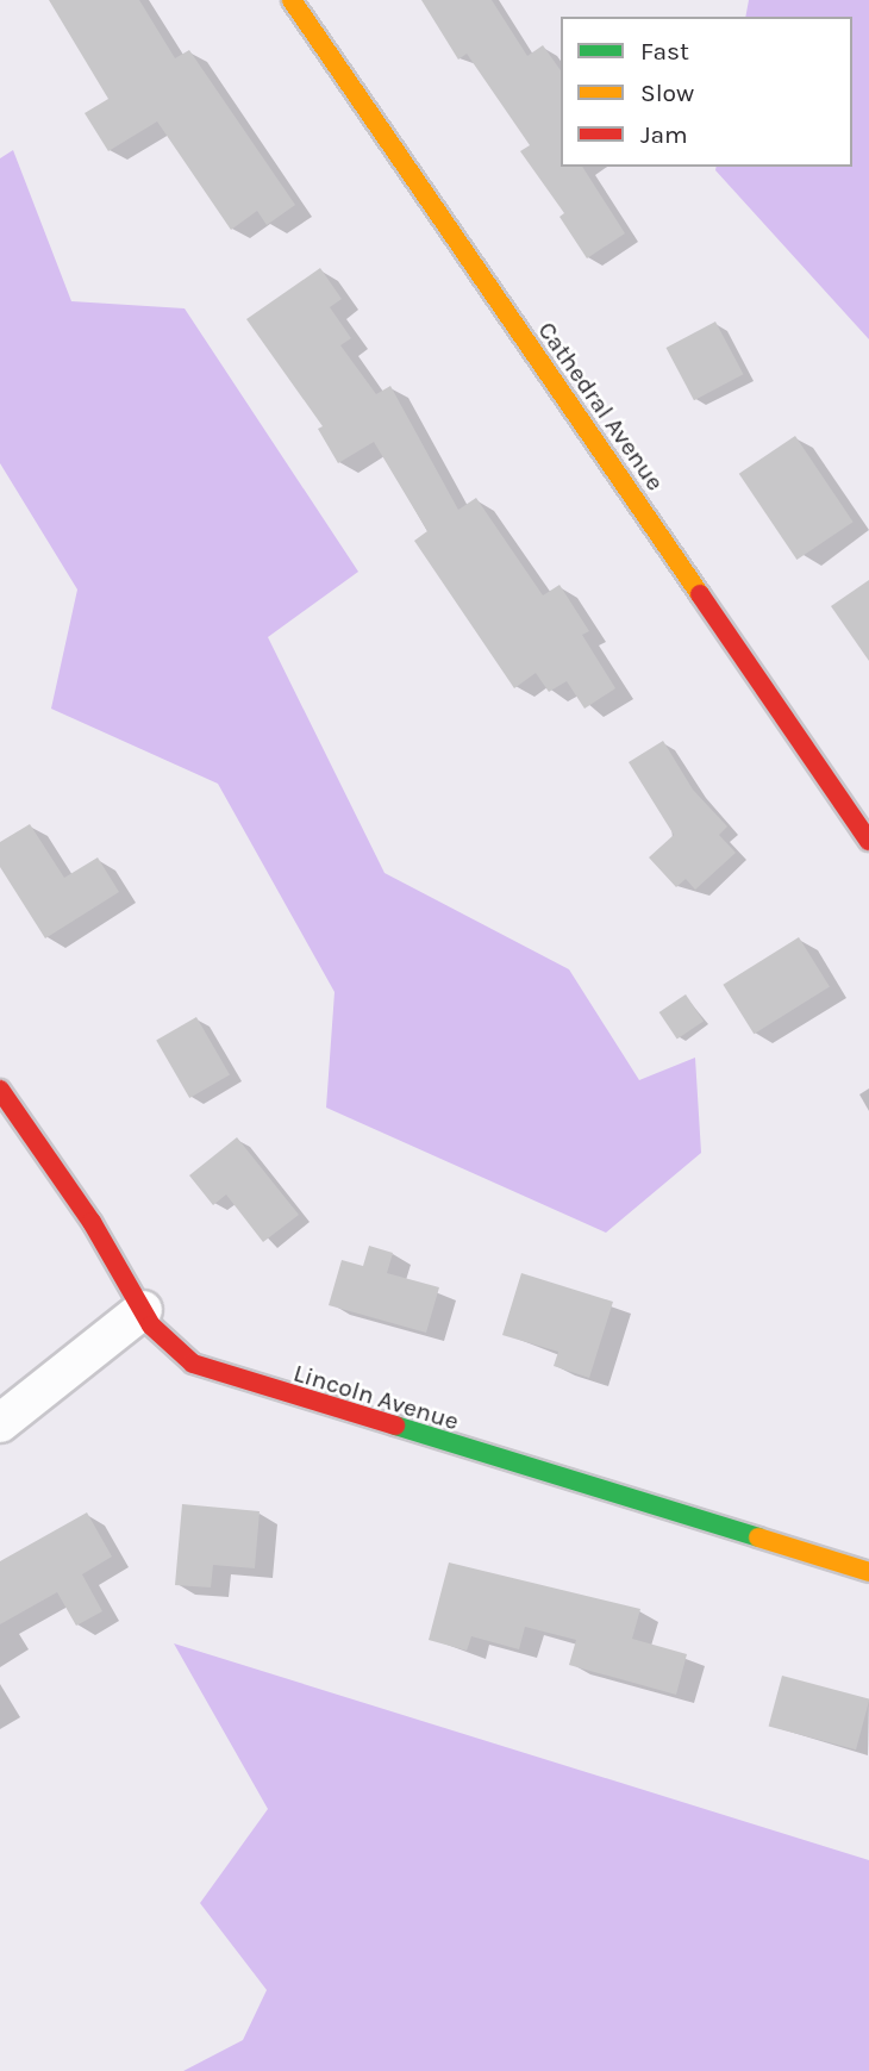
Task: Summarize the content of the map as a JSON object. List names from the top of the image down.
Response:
{
  "streets": {
    "street": ["Cathedral Avenue", "Lincoln Avenue"]
  },
  "legend": ["Fast", "Slow", "Jam"]
}
